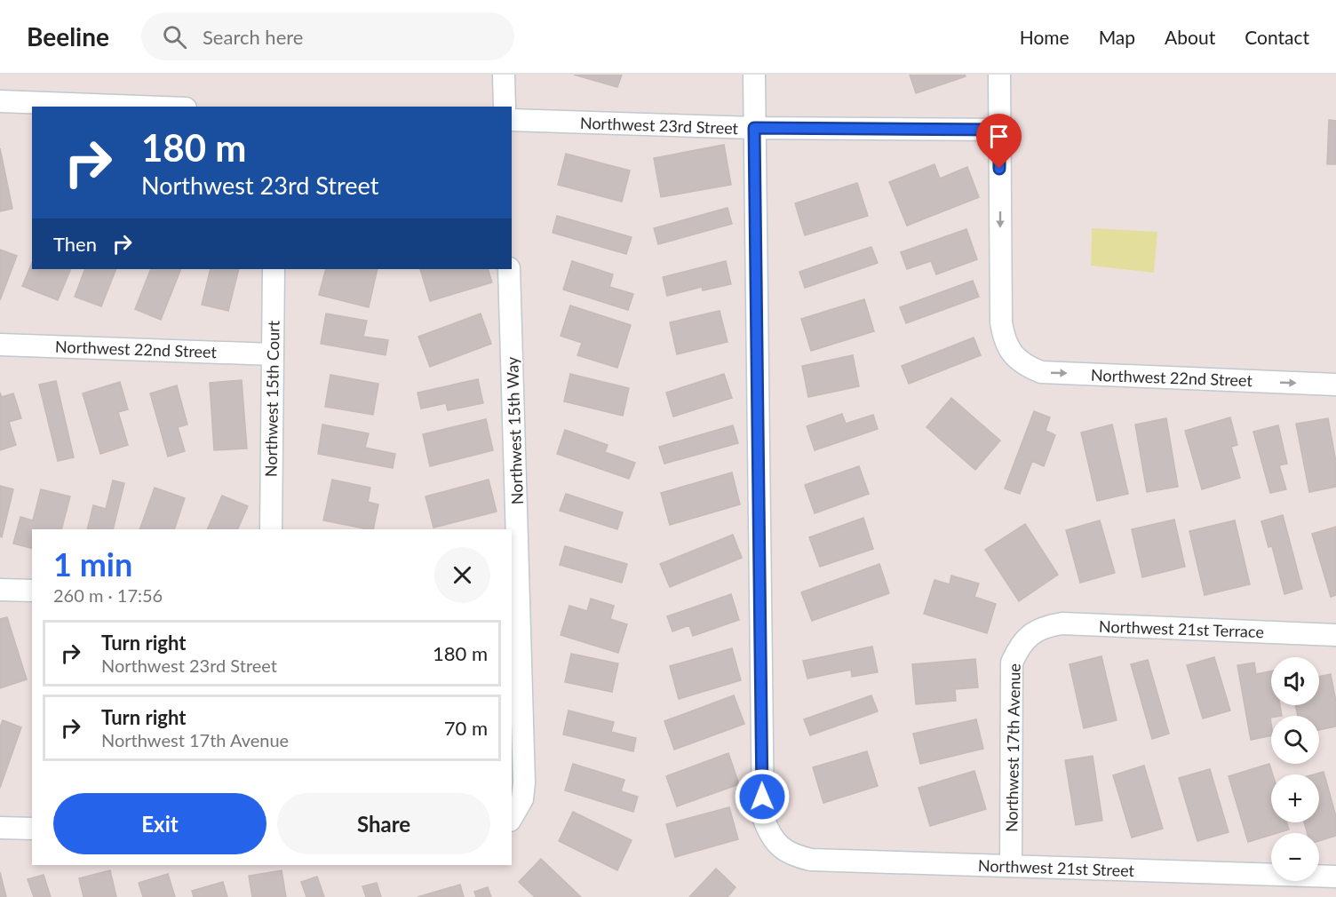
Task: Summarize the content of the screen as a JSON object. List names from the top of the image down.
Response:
{
  "streets": {
    "street": [
      "Northwest 23rd Street",
      "Northwest 22nd Street",
      "Northwest 15th Court",
      "Northwest 15th Way",
      "Northwest 21st Terrace",
      "Northwest 17th Avenue",
      "Northwest 21st Street"
    ]
  },
  "crossings": [
    ["Northwest 23rd Street", "Northwest 22nd Street"],
    ["Northwest 23rd Street", "Northwest 21st Street"],
    ["Northwest 22nd Street", "Northwest 15th Court"],
    ["Northwest 21st Terrace", "Northwest 17th Avenue"],
    ["Northwest 17th Avenue", "Northwest 21st Street"]
  ],
  "page": {
    "header": "Beeline",
    "search": "Search here",
    "nav": [
      "Home",
      "Map",
      "About",
      "Contact"
    ],
    "turn": ["180 m", "Northwest 23rd Street"],
    "then": "Then",
    "heading": ["1 min", "260 m · 17:56"],
    "list": [
      {
        "name": "Turn right",
        "note": "Northwest 23rd Street",
        "value": "180 m"
      },
      {
        "name": "Turn right",
        "note": "Northwest 17th Avenue",
        "value": "70 m"
      }
    ],
    "map_buttons": ["+", "−"],
    "buttons": ["Exit", "Share"]
  }
}
